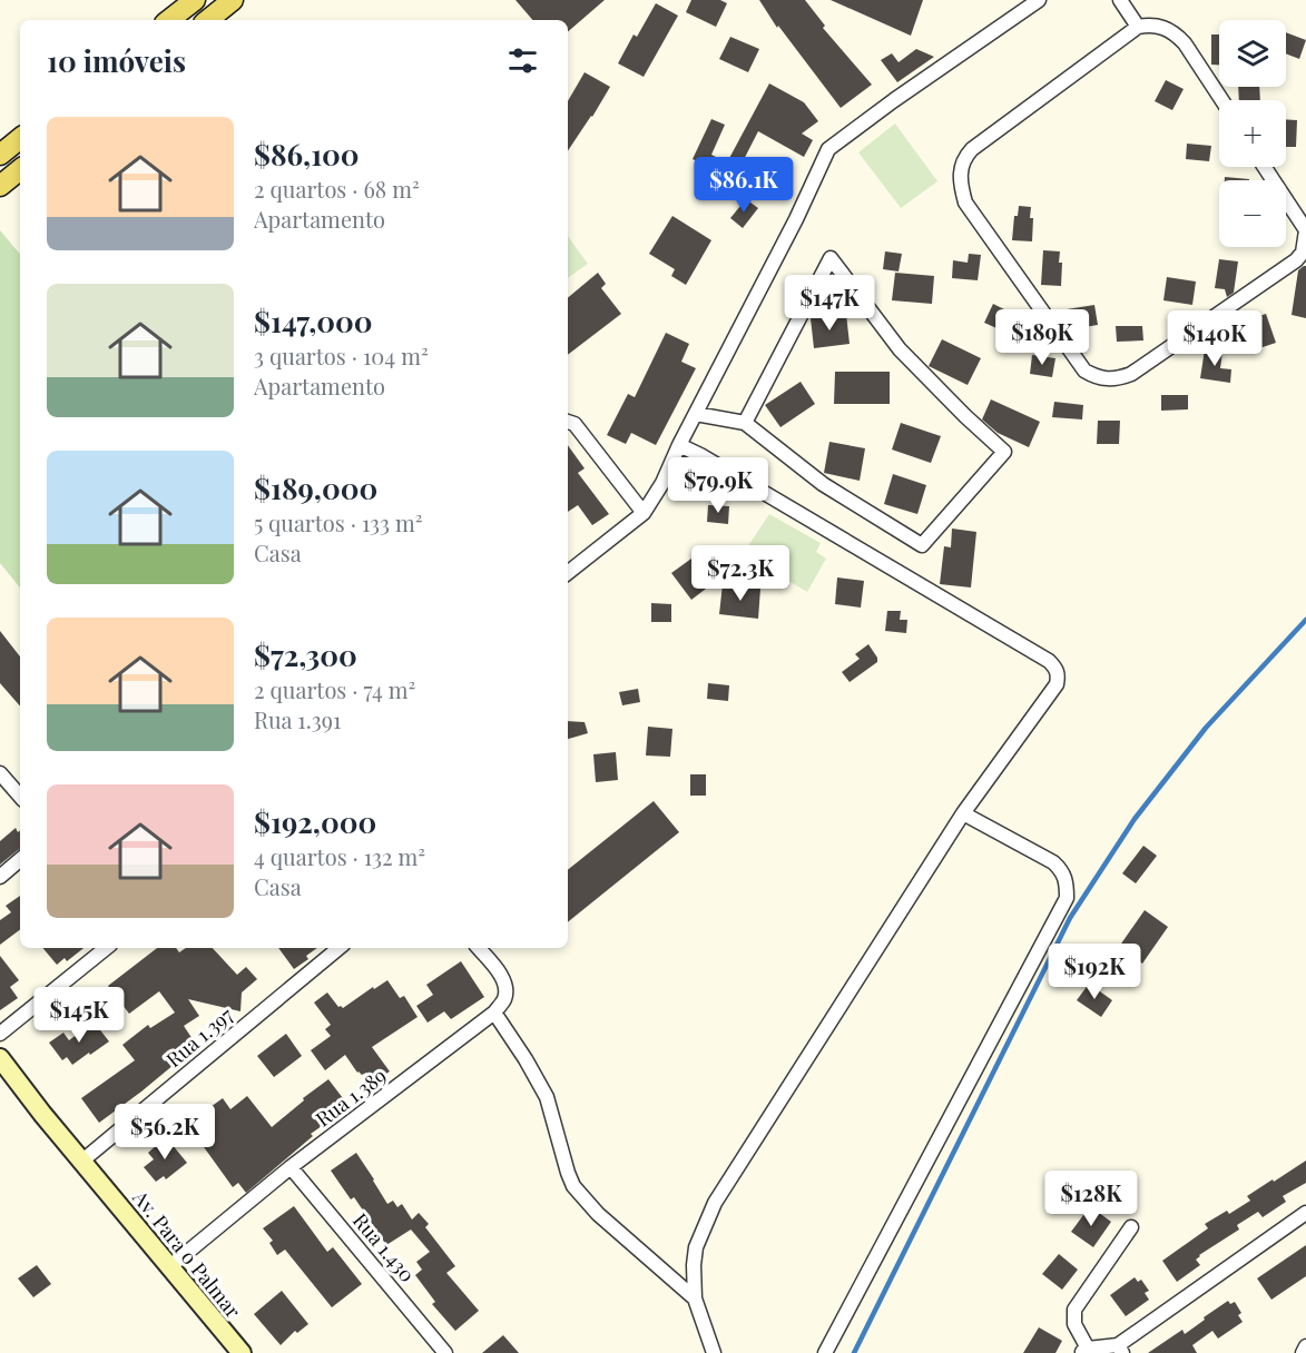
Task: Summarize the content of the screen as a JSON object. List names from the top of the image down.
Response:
{
  "streets": {
    "main road": ["Av. Para o Palmar"],
    "street": ["Rua 1.397", "Rua 1.389", "Rua 1.430"]
  },
  "crossings": [
    ["Rua 1.397", "Av. Para o Palmar"],
    ["Rua 1.389", "Rua 1.430"],
    ["Rua 1.389", "Av. Para o Palmar"]
  ],
  "page": {
    "map_buttons": ["+", "−"],
    "heading": "10 imóveis",
    "list": [
      {
        "name": "$86,100",
        "note": "2 quartos · 68 m² · Apartamento"
      },
      {
        "name": "$147,000",
        "note": "3 quartos · 104 m² · Apartamento"
      },
      {
        "name": "$189,000",
        "note": "5 quartos · 133 m² · Casa"
      },
      {
        "name": "$72,300",
        "note": "2 quartos · 74 m² · Rua 1.391"
      },
      {
        "name": "$192,000",
        "note": "4 quartos · 132 m² · Casa"
      }
    ],
    "price": [
      "$86.1K",
      "$147K",
      "$189K",
      "$140K",
      "$79.9K",
      "$72.3K",
      "$192K",
      "$145K",
      "$56.2K",
      "$128K"
    ]
  }
}
